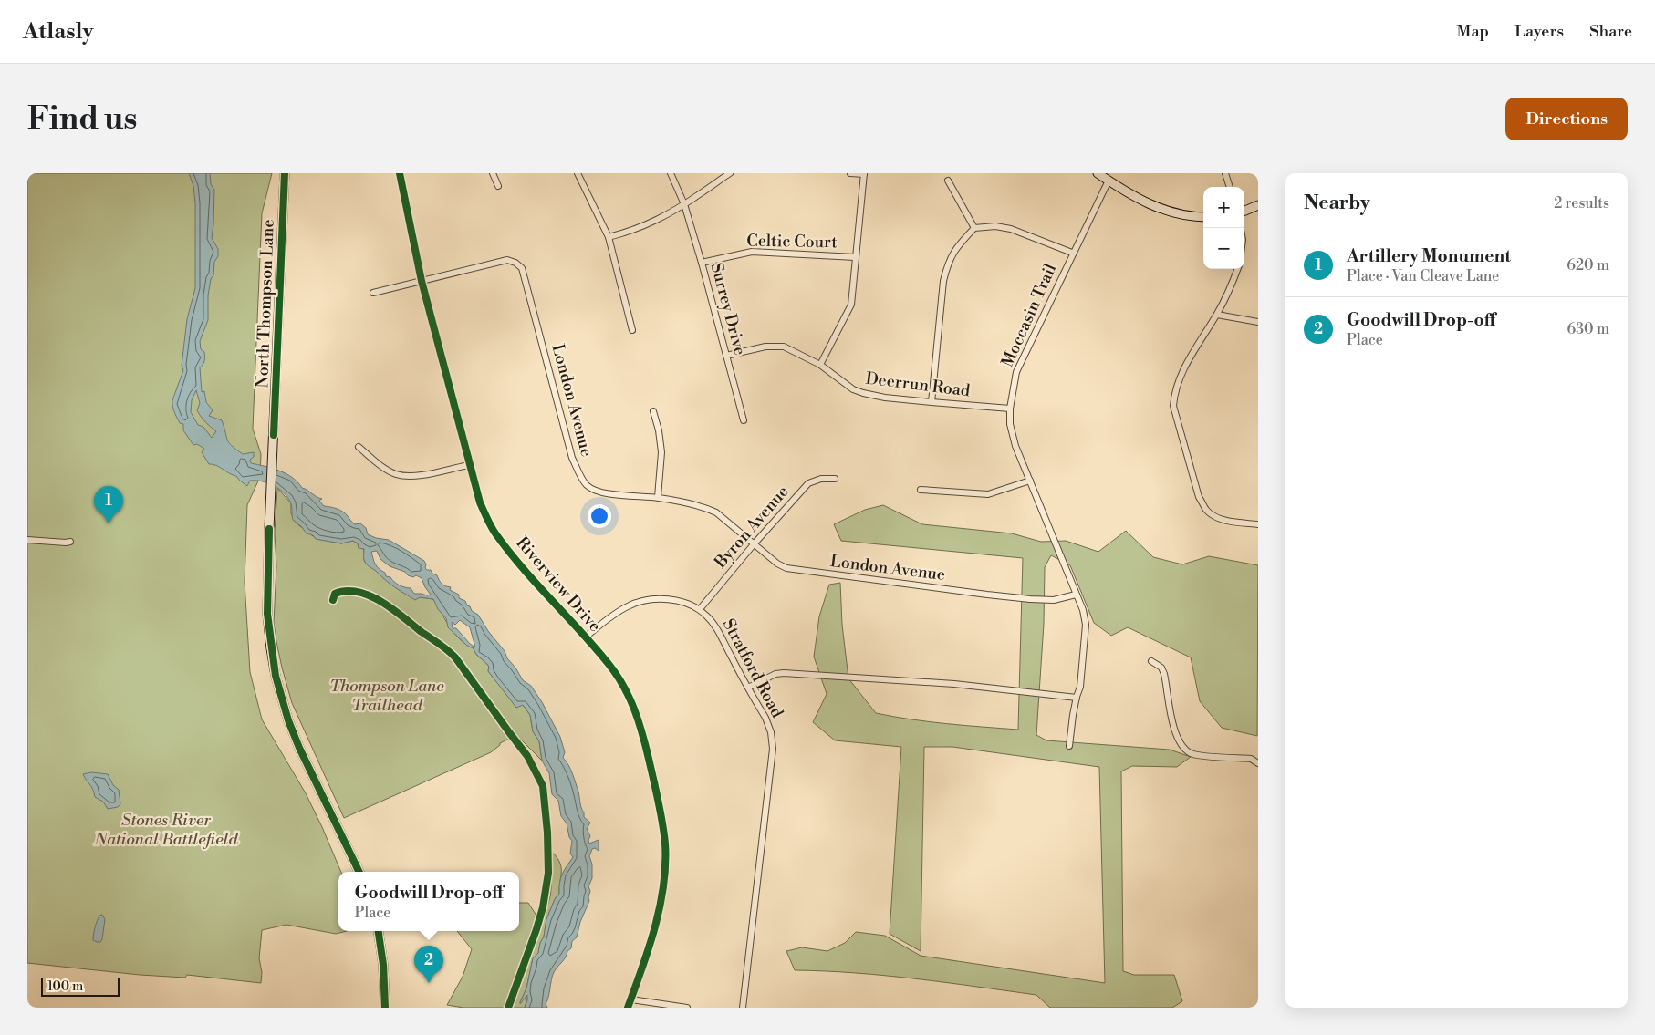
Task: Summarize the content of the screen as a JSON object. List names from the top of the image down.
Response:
{
  "streets": {
    "main road": ["North Thompson Lane"],
    "street": [
      "Celtic Court",
      "Surrey Drive",
      "Moccasin Trail",
      "Deerrun Road",
      "London Avenue",
      "Byron Avenue",
      "Riverview Drive",
      "Stratford Road"
    ]
  },
  "crossings": [
    ["Celtic Court", "Surrey Drive"],
    ["Surrey Drive", "Deerrun Road"],
    ["Moccasin Trail", "Deerrun Road"],
    ["Moccasin Trail", "London Avenue"],
    ["London Avenue", "Byron Avenue"],
    ["London Avenue", "Riverview Drive"],
    ["Byron Avenue", "Stratford Road"],
    ["Riverview Drive", "Stratford Road"]
  ],
  "parks": ["Thompson Lane Trailhead", "Stones River National Battlefield"],
  "scale_bar": "100 m",
  "page": {
    "header": "Atlasly",
    "nav": ["Map", "Layers", "Share"],
    "buttons": "Directions",
    "title": "Find us",
    "heading": ["Nearby", "2 results"],
    "map_buttons": ["+", "−"],
    "list": [
      {
        "mark": "1",
        "name": "Artillery Monument",
        "note": "Place · Van Cleave Lane",
        "value": "620 m"
      },
      {
        "mark": "2",
        "name": "Goodwill Drop-off",
        "note": "Place",
        "value": "630 m"
      }
    ],
    "pins": ["1", "2"],
    "popup": ["Goodwill Drop-off", "Place"],
    "scale": "100 m"
  }
}
